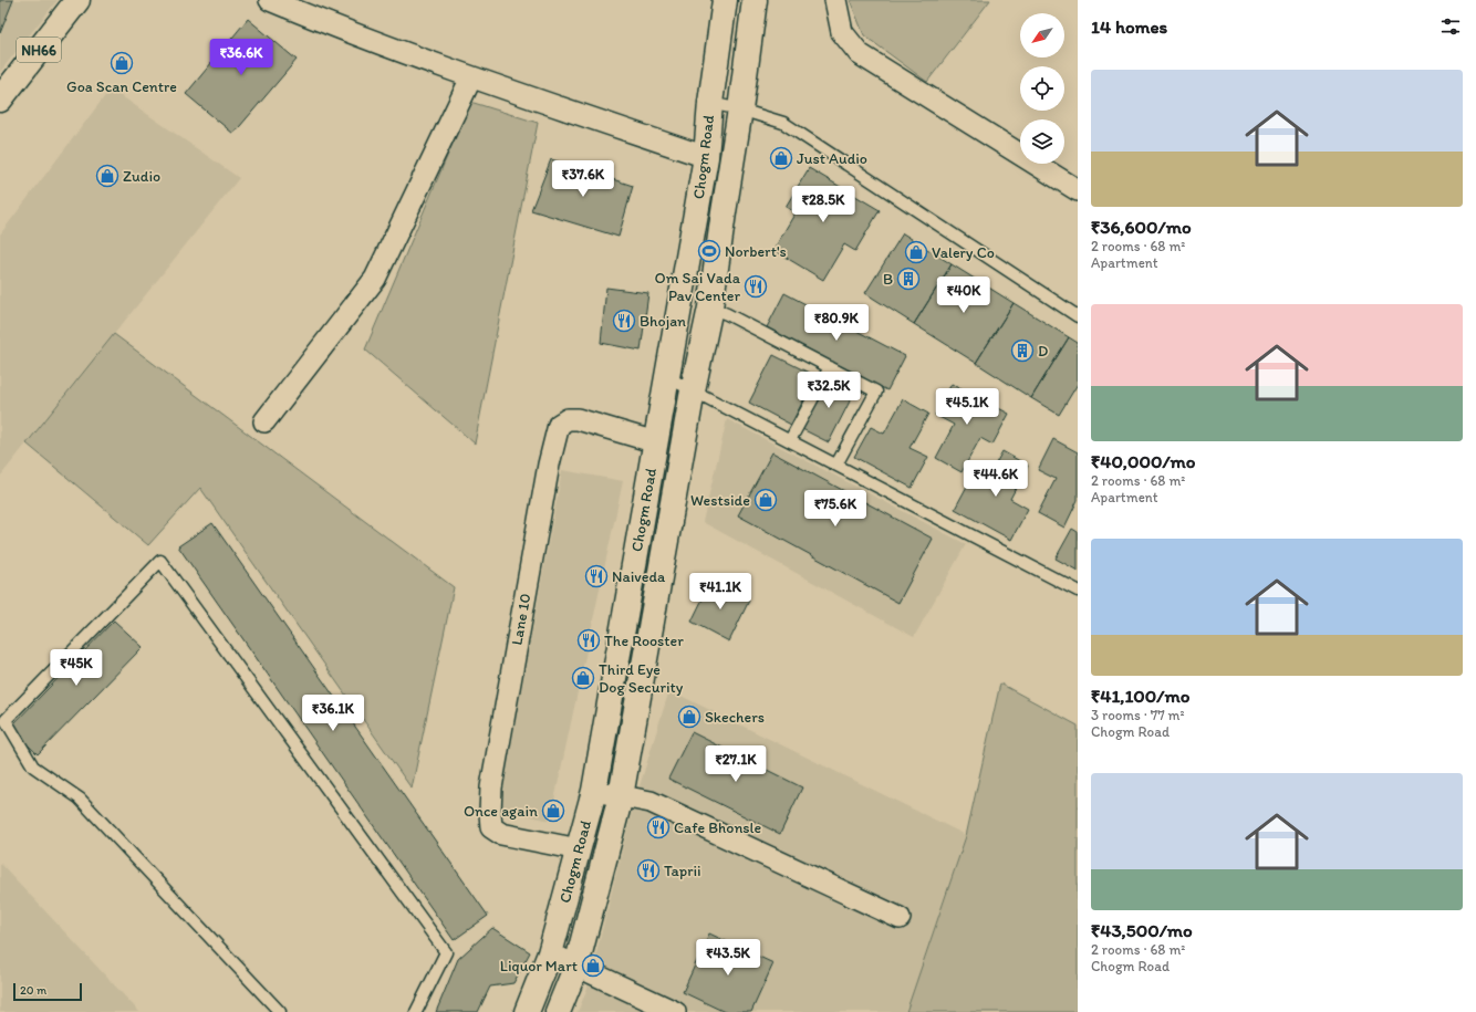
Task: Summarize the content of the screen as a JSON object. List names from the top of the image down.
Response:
{
  "streets": {
    "main road": ["NH66", "Chogm Road"],
    "street": ["Lane 10"]
  },
  "crossings": [
    ["Chogm Road", "Lane 10"]
  ],
  "places": {
    "shop": [
      "Goa Scan Centre",
      "Just Audio",
      "Zudio",
      "Valery Co",
      "Westside",
      "Third Eye Dog Security",
      "Skechers",
      "Once again",
      "Liquor Mart"
    ],
    "sports": ["Norbert's"],
    "building": ["B", "D"],
    "restaurant": [
      "Om Sai Vada Pav Center",
      "Bhojan",
      "Naiveda",
      "The Rooster",
      "Cafe Bhonsle",
      "Taprii"
    ]
  },
  "scale_bar": "20 m",
  "north": "bottom left",
  "page": {
    "heading": "14 homes",
    "price": [
      "₹36.6K",
      "₹37.6K",
      "₹28.5K",
      "₹40K",
      "₹80.9K",
      "₹32.5K",
      "₹45.1K",
      "₹44.6K",
      "₹75.6K",
      "₹41.1K",
      "₹45K",
      "₹36.1K",
      "₹27.1K",
      "₹43.5K"
    ],
    "list": [
      {
        "name": "₹36,600/mo",
        "note": "2 rooms · 68 m² · Apartment"
      },
      {
        "name": "₹40,000/mo",
        "note": "2 rooms · 68 m² · Apartment"
      },
      {
        "name": "₹41,100/mo",
        "note": "3 rooms · 77 m² · Chogm Road"
      },
      {
        "name": "₹43,500/mo",
        "note": "2 rooms · 68 m² · Chogm Road"
      }
    ],
    "scale": "20 m"
  }
}
